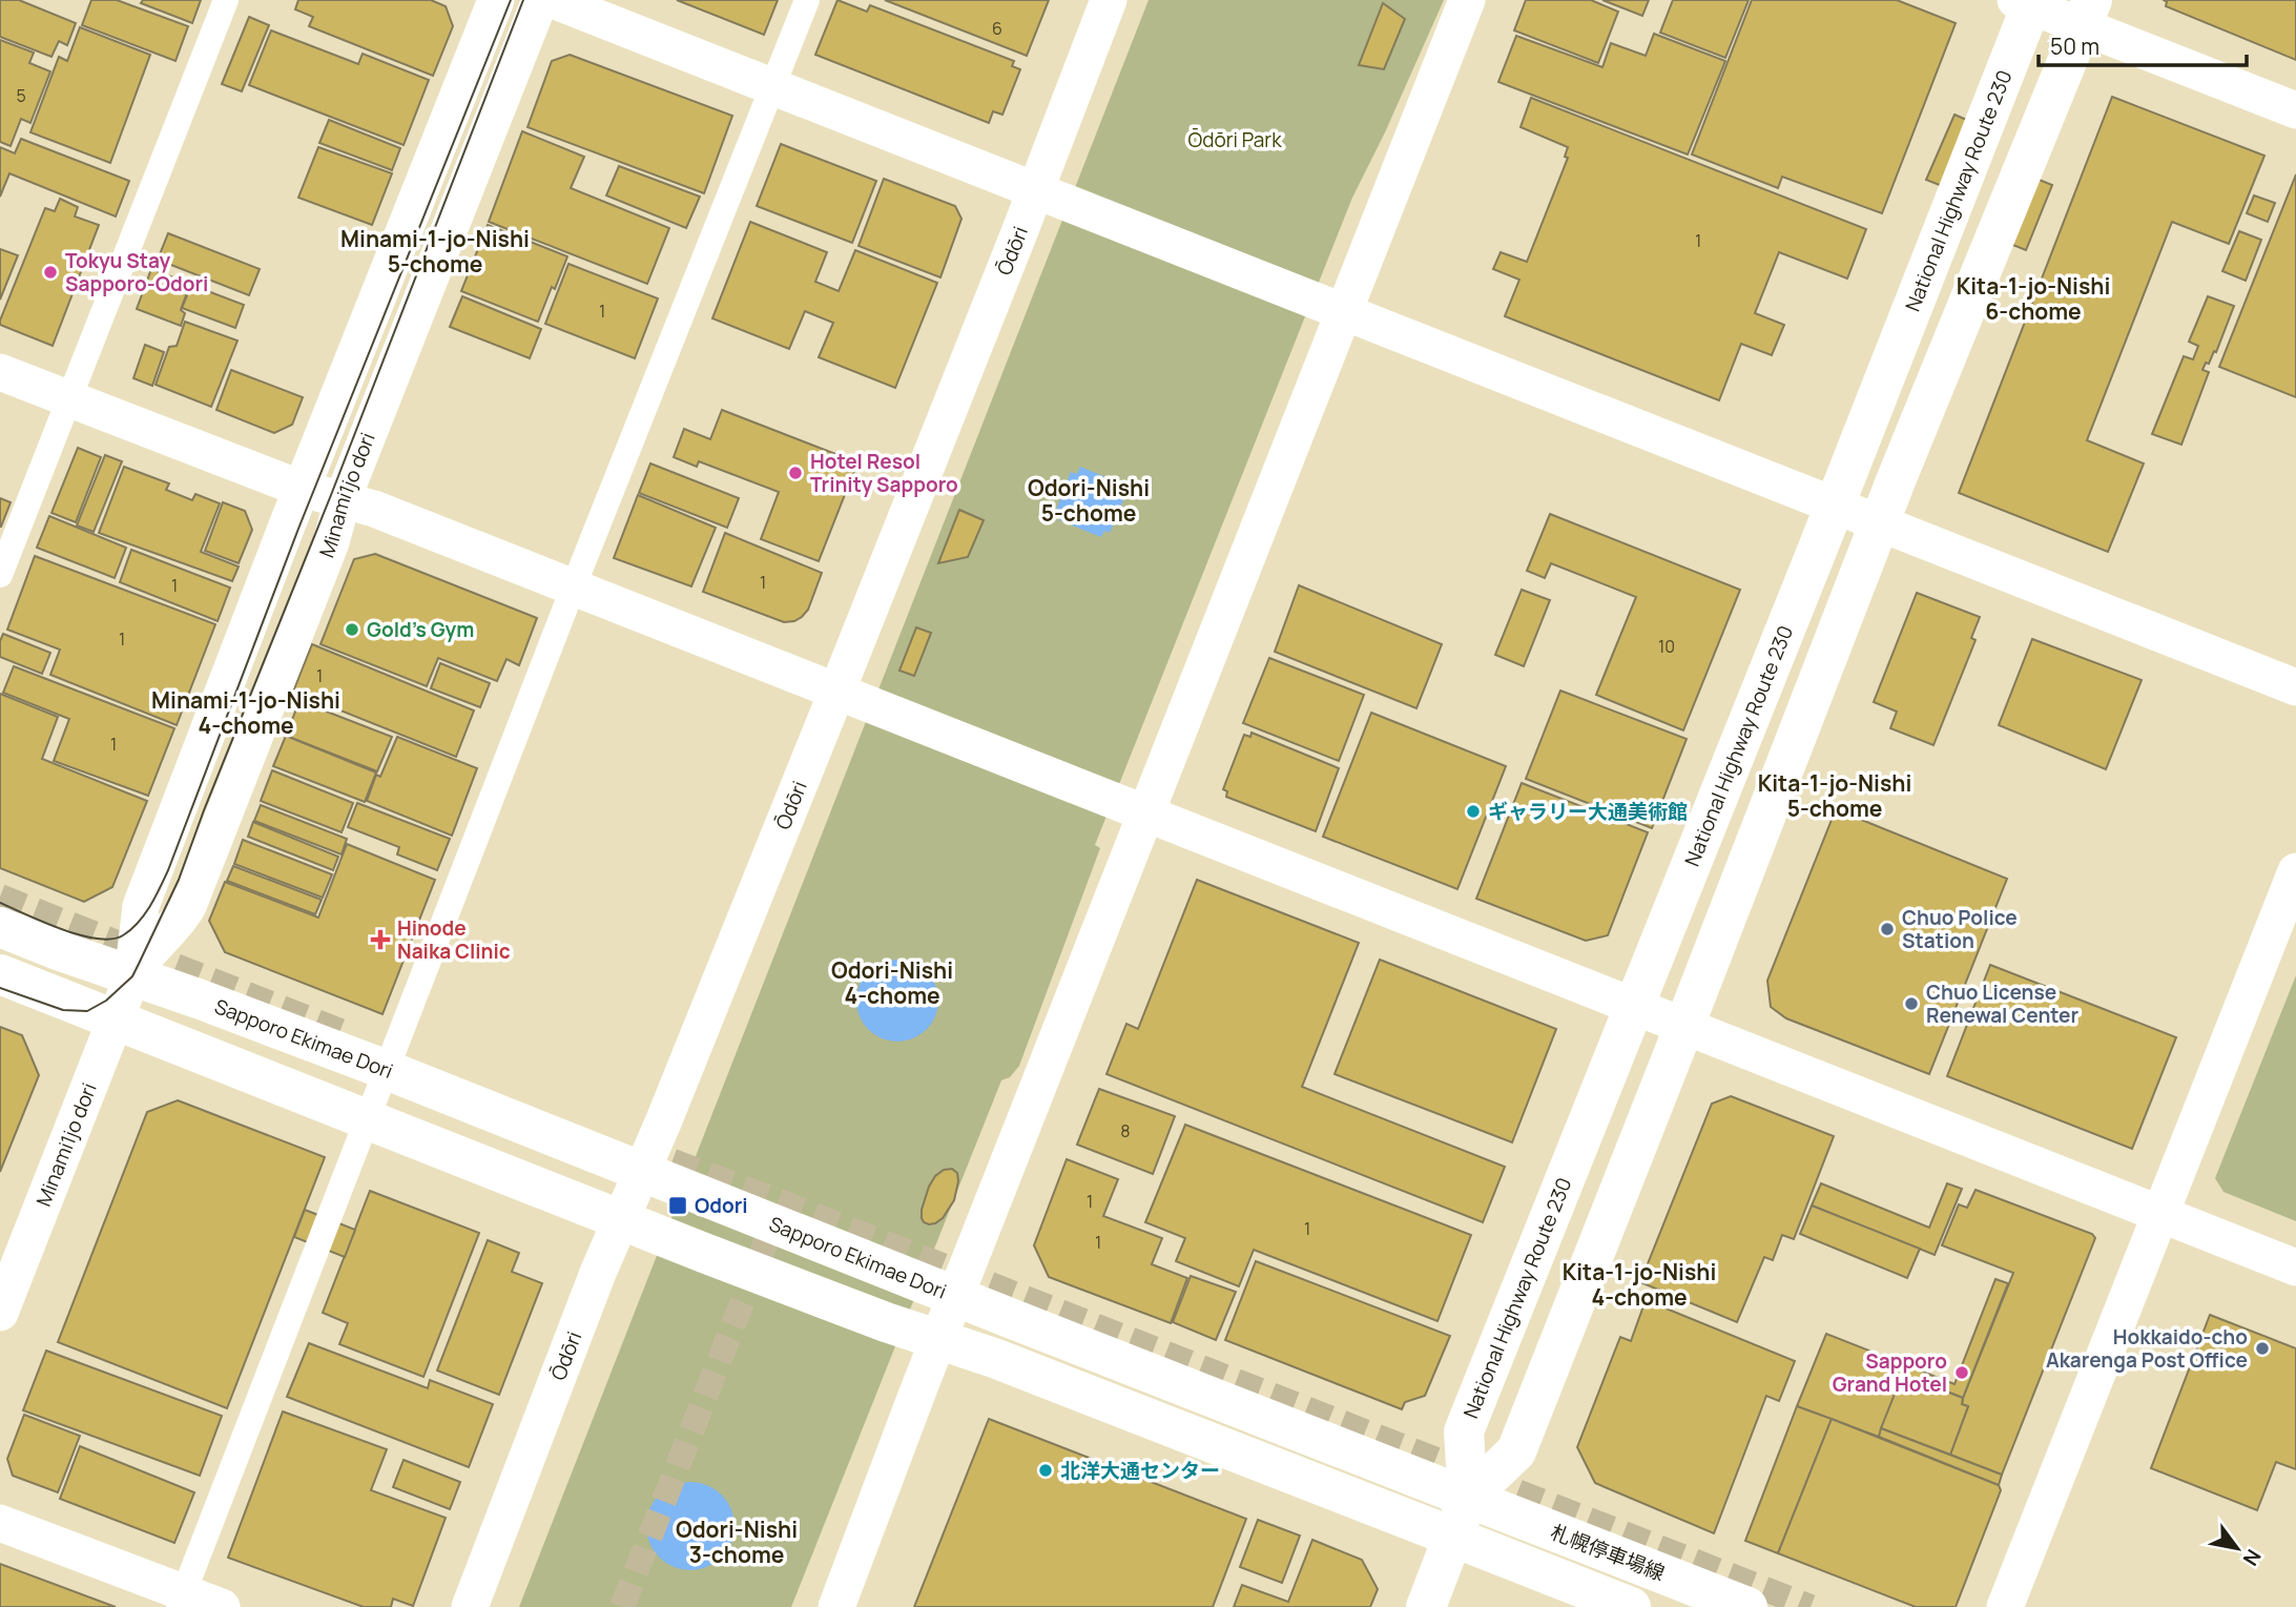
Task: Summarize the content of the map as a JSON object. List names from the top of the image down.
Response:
{
  "streets": {
    "main road": ["National Highway Route 230", "Sapporo Ekimae Dori", "札幌停車場線"],
    "street": ["Ōdōri", "Minami1jo dori"]
  },
  "crossings": [
    ["National Highway Route 230", "Sapporo Ekimae Dori"],
    ["National Highway Route 230", "札幌停車場線"],
    ["Ōdōri", "Sapporo Ekimae Dori"],
    ["Minami1jo dori", "Sapporo Ekimae Dori"],
    ["Sapporo Ekimae Dori", "札幌停車場線"]
  ],
  "districts": [
    "Minami-1-jo-Nishi 5-chome",
    "Kita-1-jo-Nishi 6-chome",
    "Odori-Nishi 5-chome",
    "Minami-1-jo-Nishi 4-chome",
    "Kita-1-jo-Nishi 5-chome",
    "Odori-Nishi 4-chome",
    "Kita-1-jo-Nishi 4-chome",
    "Odori-Nishi 3-chome"
  ],
  "parks": ["Ōdōri Park"],
  "places": {
    "other": [
      "Tokyu Stay Sapporo-Odori",
      "Hotel Resol Trinity Sapporo",
      "Gold's Gym",
      "ギャラリー大通美術館",
      "Chuo Police Station",
      "Chuo License Renewal Center",
      "Hokkaido-cho Akarenga Post Office",
      "Sapporo Grand Hotel",
      "北洋大通センター"
    ],
    "health": ["Hinode Naika Clinic"],
    "transit": ["Odori"]
  },
  "house_numbers": [
    "6",
    "5",
    "1",
    "1",
    "1",
    "1",
    "1",
    "10",
    "1",
    "1",
    "8",
    "1",
    "1",
    "1"
  ],
  "scale_bar": "50 m",
  "north": "bottom right"
}
